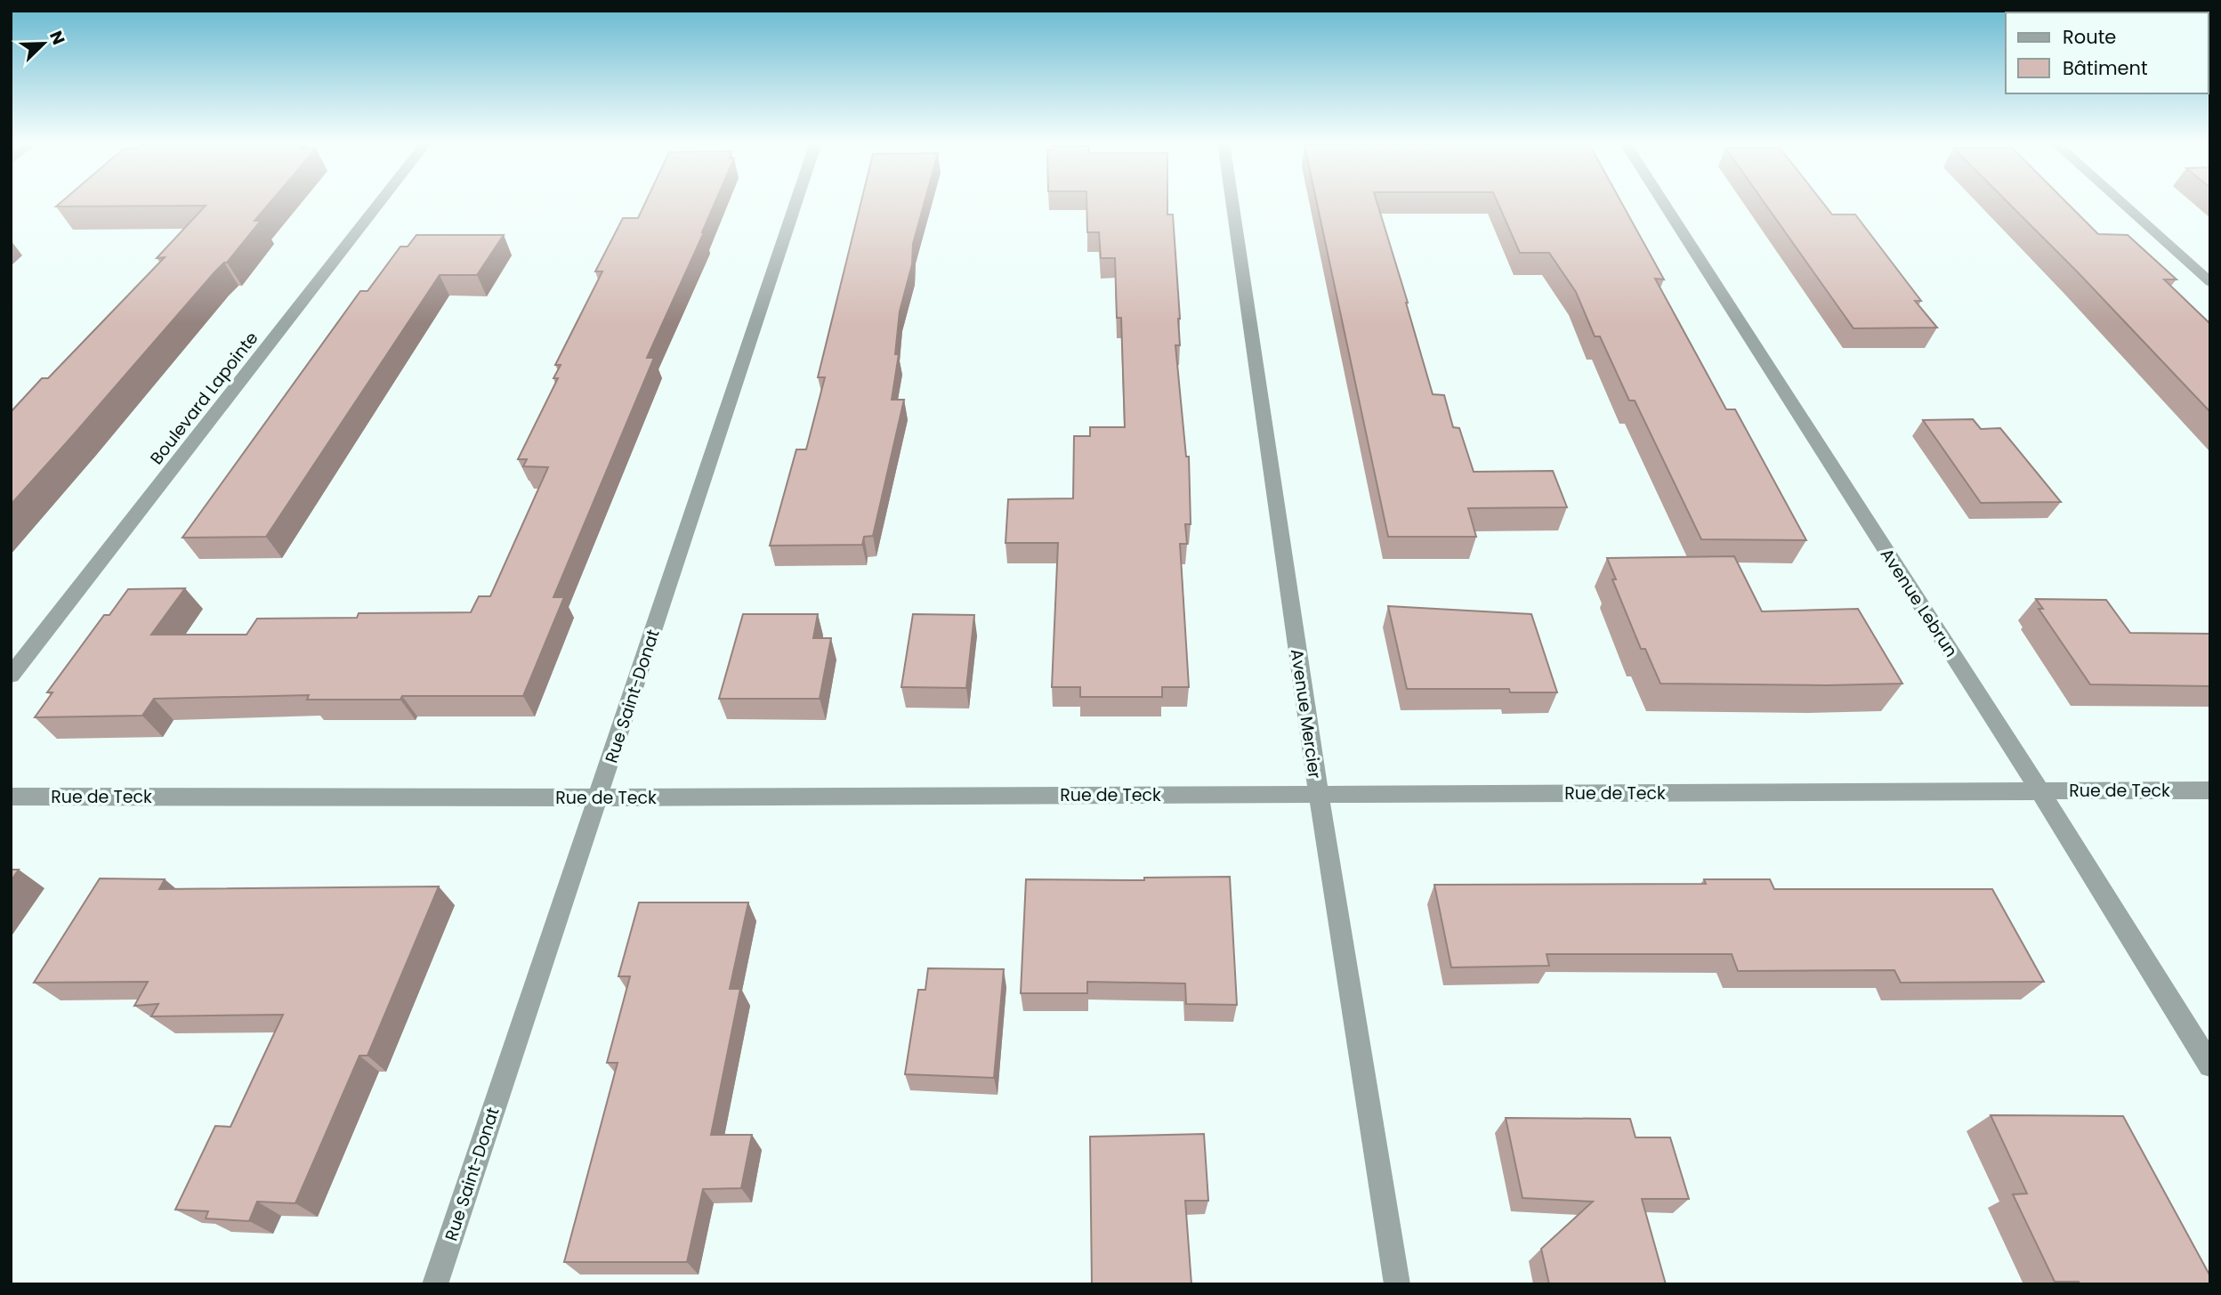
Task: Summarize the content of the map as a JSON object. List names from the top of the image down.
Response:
{
  "streets": {
    "street": [
      "Boulevard Lapointe",
      "Avenue Lebrun",
      "Rue Saint-Donat",
      "Avenue Mercier",
      "Rue de Teck"
    ]
  },
  "crossings": [
    ["Avenue Lebrun", "Rue de Teck"],
    ["Rue Saint-Donat", "Rue de Teck"],
    ["Avenue Mercier", "Rue de Teck"]
  ],
  "legend": ["Route", "Bâtiment"],
  "north": "top right"
}
